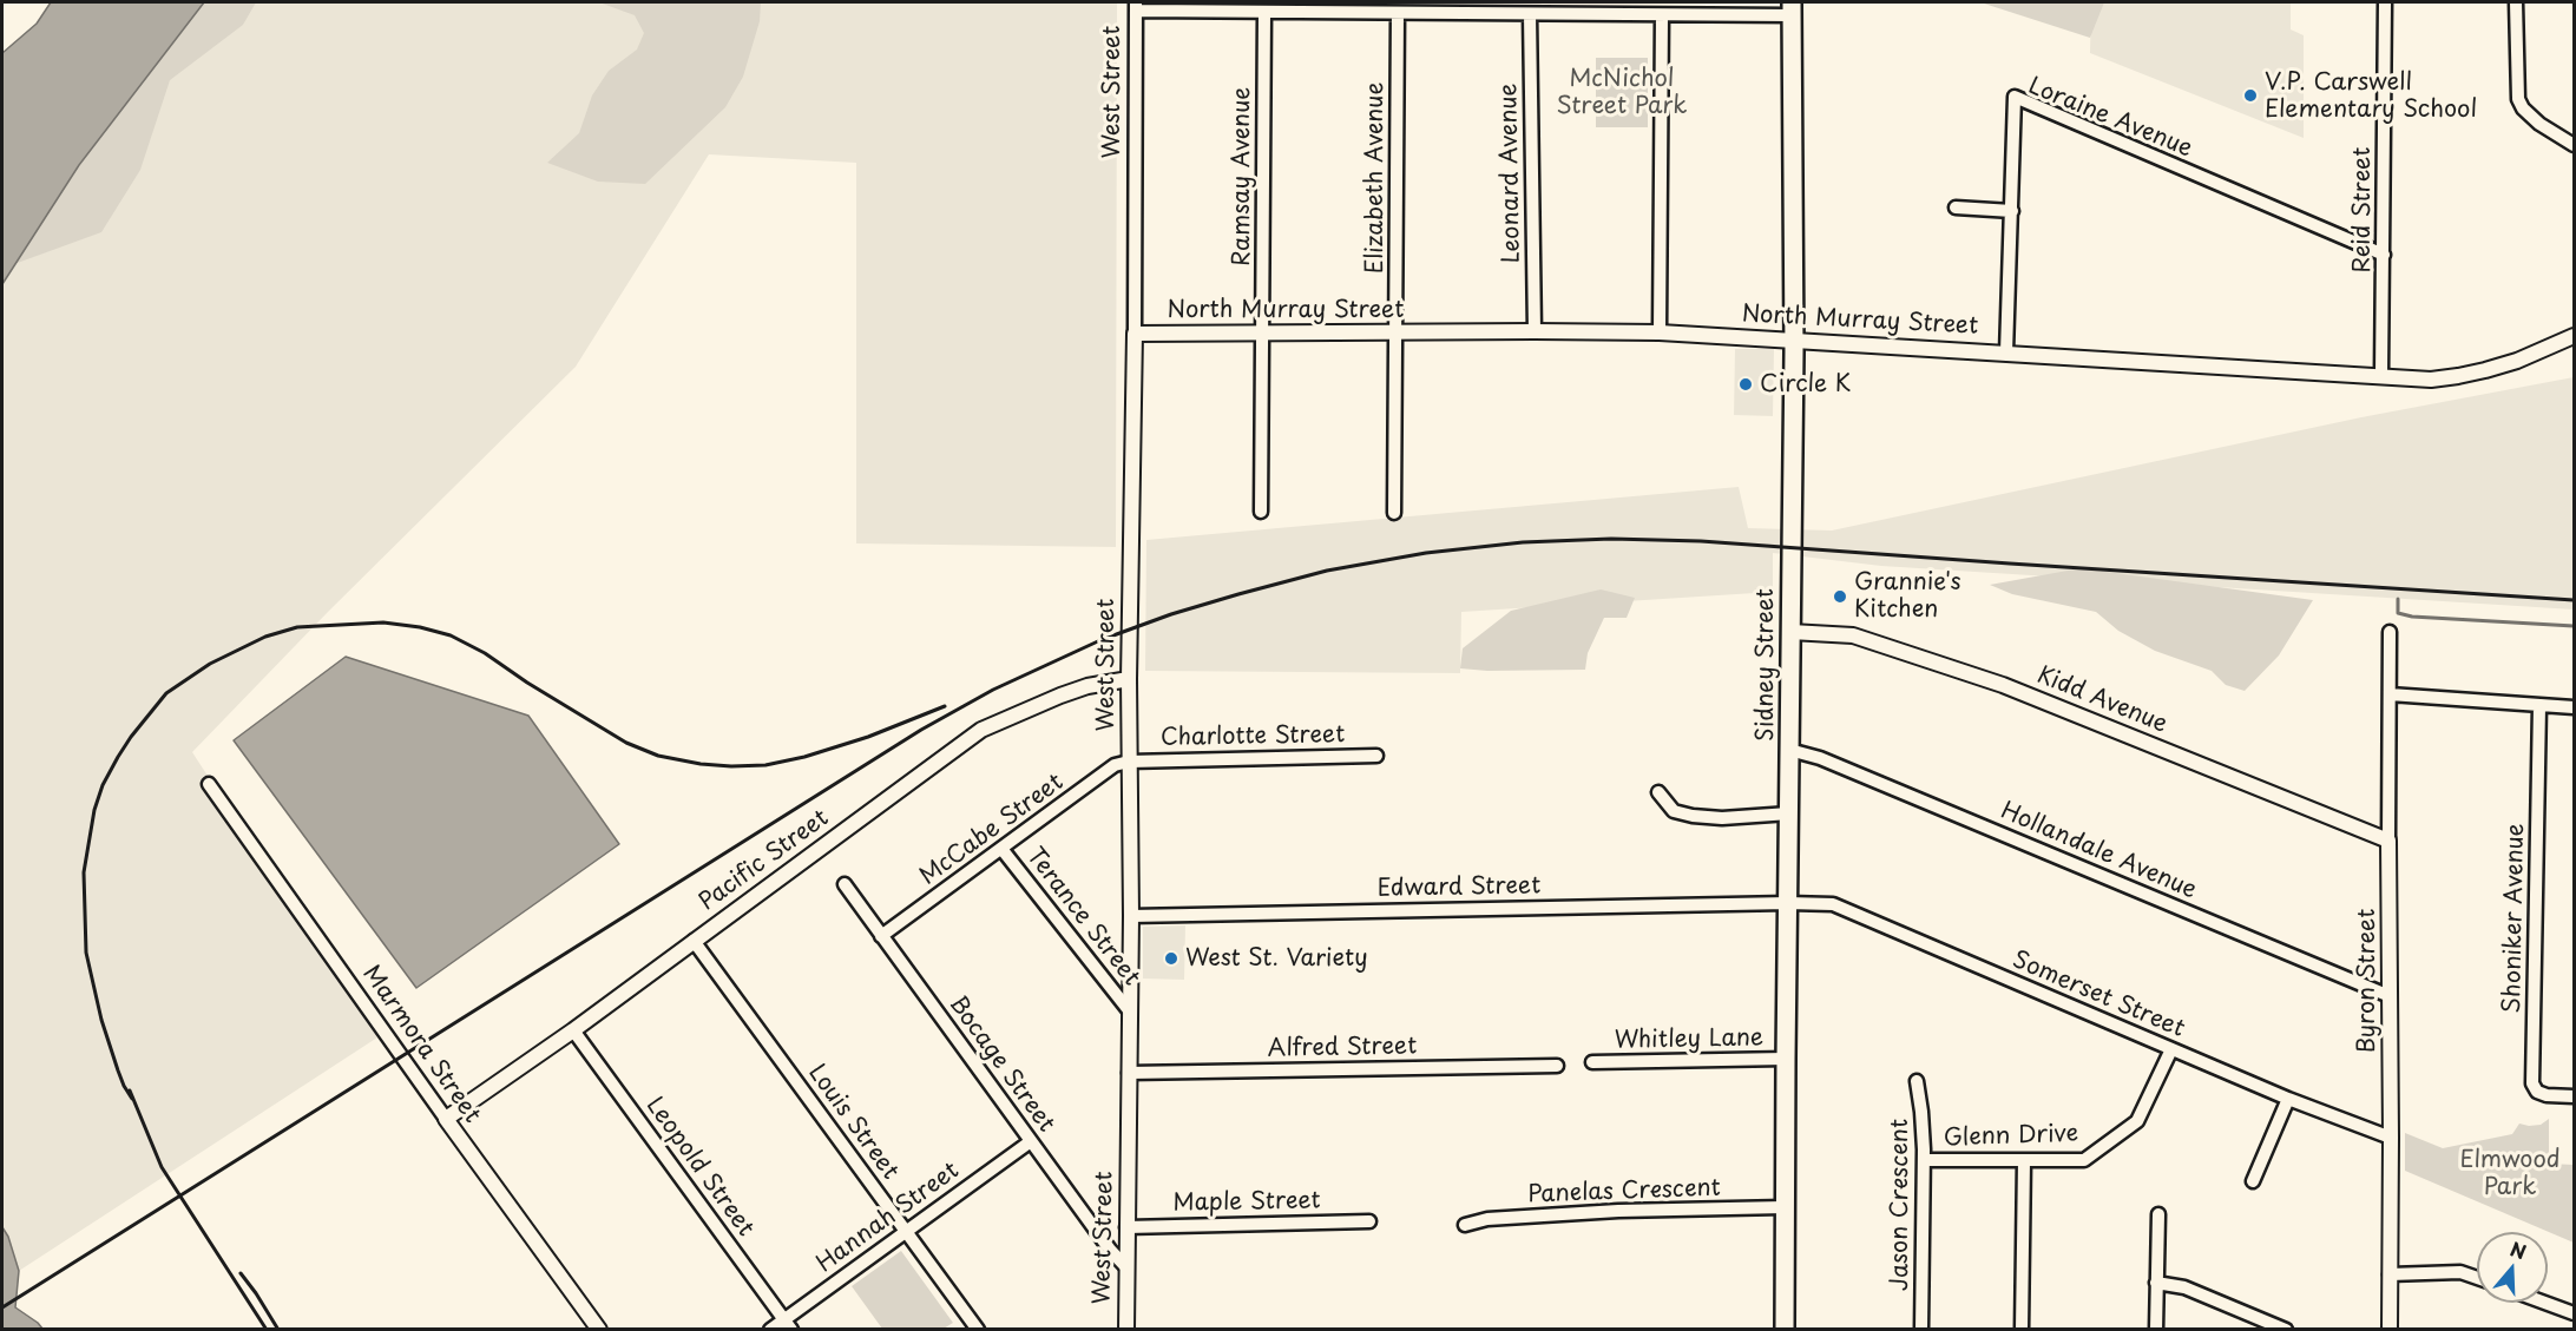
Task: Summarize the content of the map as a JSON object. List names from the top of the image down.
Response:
{
  "streets": {
    "main road": ["Sidney Street"],
    "street": [
      "West Street",
      "Loraine Avenue",
      "Leonard Avenue",
      "Ramsay Avenue",
      "Elizabeth Avenue",
      "Reid Street",
      "North Murray Street",
      "Kidd Avenue",
      "Charlotte Street",
      "McCabe Street",
      "Hollandale Avenue",
      "Pacific Street",
      "Edward Street",
      "Terance Street",
      "Shoniker Avenue",
      "Byron Street",
      "Somerset Street",
      "Whitley Lane",
      "Marmora Street",
      "Alfred Street",
      "Bocage Street",
      "Louis Street",
      "Glenn Drive",
      "Leopold Street",
      "Panelas Crescent",
      "Maple Street",
      "Jason Crescent",
      "Hannah Street"
    ]
  },
  "crossings": [
    ["West Street", "North Murray Street"],
    ["West Street", "Charlotte Street"],
    ["West Street", "McCabe Street"],
    ["West Street", "Pacific Street"],
    ["West Street", "Edward Street"],
    ["West Street", "Terance Street"],
    ["West Street", "Alfred Street"],
    ["West Street", "Bocage Street"],
    ["West Street", "Maple Street"],
    ["Loraine Avenue", "Reid Street"],
    ["Loraine Avenue", "North Murray Street"],
    ["Leonard Avenue", "North Murray Street"],
    ["Ramsay Avenue", "North Murray Street"],
    ["Elizabeth Avenue", "North Murray Street"],
    ["Reid Street", "North Murray Street"],
    ["North Murray Street", "Sidney Street"],
    ["Sidney Street", "Kidd Avenue"],
    ["Sidney Street", "Hollandale Avenue"],
    ["Sidney Street", "Edward Street"],
    ["Sidney Street", "Somerset Street"],
    ["Sidney Street", "Whitley Lane"],
    ["Sidney Street", "Panelas Crescent"],
    ["Kidd Avenue", "Byron Street"],
    ["Charlotte Street", "McCabe Street"],
    ["McCabe Street", "Terance Street"],
    ["McCabe Street", "Bocage Street"],
    ["Hollandale Avenue", "Byron Street"],
    ["Pacific Street", "Marmora Street"],
    ["Pacific Street", "Louis Street"],
    ["Pacific Street", "Leopold Street"],
    ["Edward Street", "Somerset Street"],
    ["Byron Street", "Somerset Street"],
    ["Somerset Street", "Glenn Drive"],
    ["Bocage Street", "Hannah Street"],
    ["Louis Street", "Hannah Street"],
    ["Glenn Drive", "Jason Crescent"],
    ["Leopold Street", "Hannah Street"]
  ],
  "parks": ["McNichol Street Park", "Elmwood Park"],
  "places": [
    "V.P. Carswell Elementary School",
    "Circle K",
    "Grannie's Kitchen",
    "West St. Variety"
  ],
  "north": "top"
}
